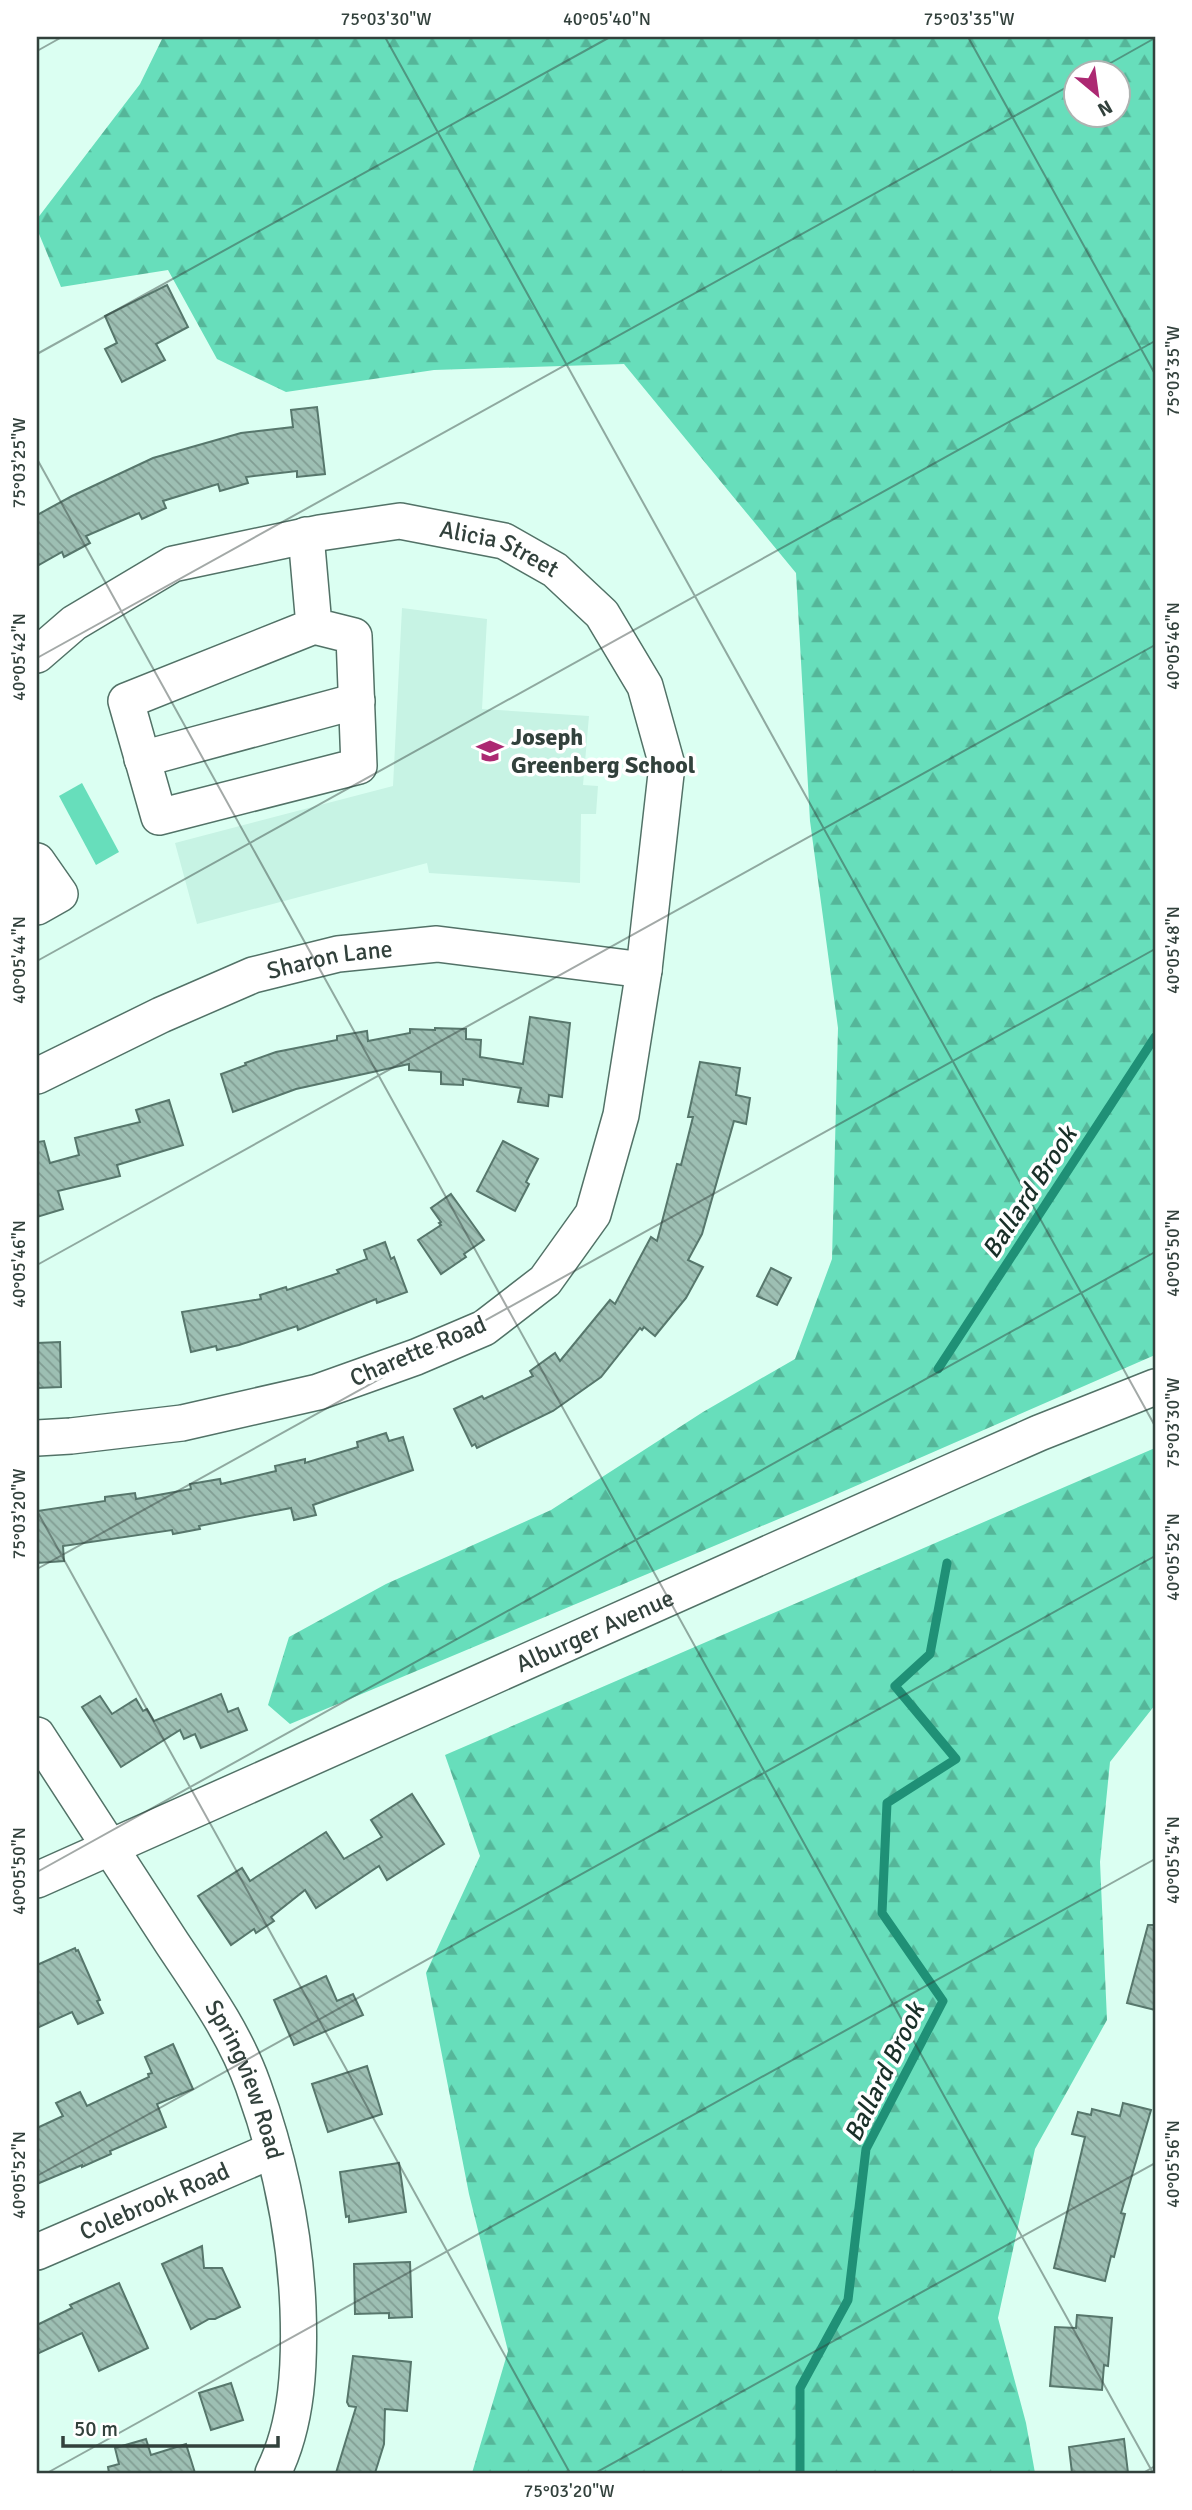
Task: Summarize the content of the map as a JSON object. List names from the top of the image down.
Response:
{
  "streets": {
    "street": [
      "Alicia Street",
      "Sharon Lane",
      "Charette Road",
      "Alburger Avenue",
      "Springview Road",
      "Colebrook Road"
    ]
  },
  "crossings": [
    ["Alicia Street", "Sharon Lane"],
    ["Alicia Street", "Charette Road"],
    ["Sharon Lane", "Charette Road"],
    ["Alburger Avenue", "Springview Road"],
    ["Springview Road", "Colebrook Road"]
  ],
  "water": ["Ballard Brook"],
  "places": {
    "school or university": ["Joseph Greenberg School"]
  },
  "scale_bar": "50 m",
  "north": "bottom right",
  "coordinates": [
    "75°03'30\"W",
    "40°05'40\"N",
    "75°03'35\"W",
    "75°03'25\"W",
    "40°05'46\"N",
    "40°05'42\"N",
    "40°05'48\"N",
    "40°05'44\"N",
    "40°05'50\"N",
    "75°03'20\"W",
    "40°05'52\"N",
    "40°05'54\"N",
    "40°05'56\"N"
  ]
}
